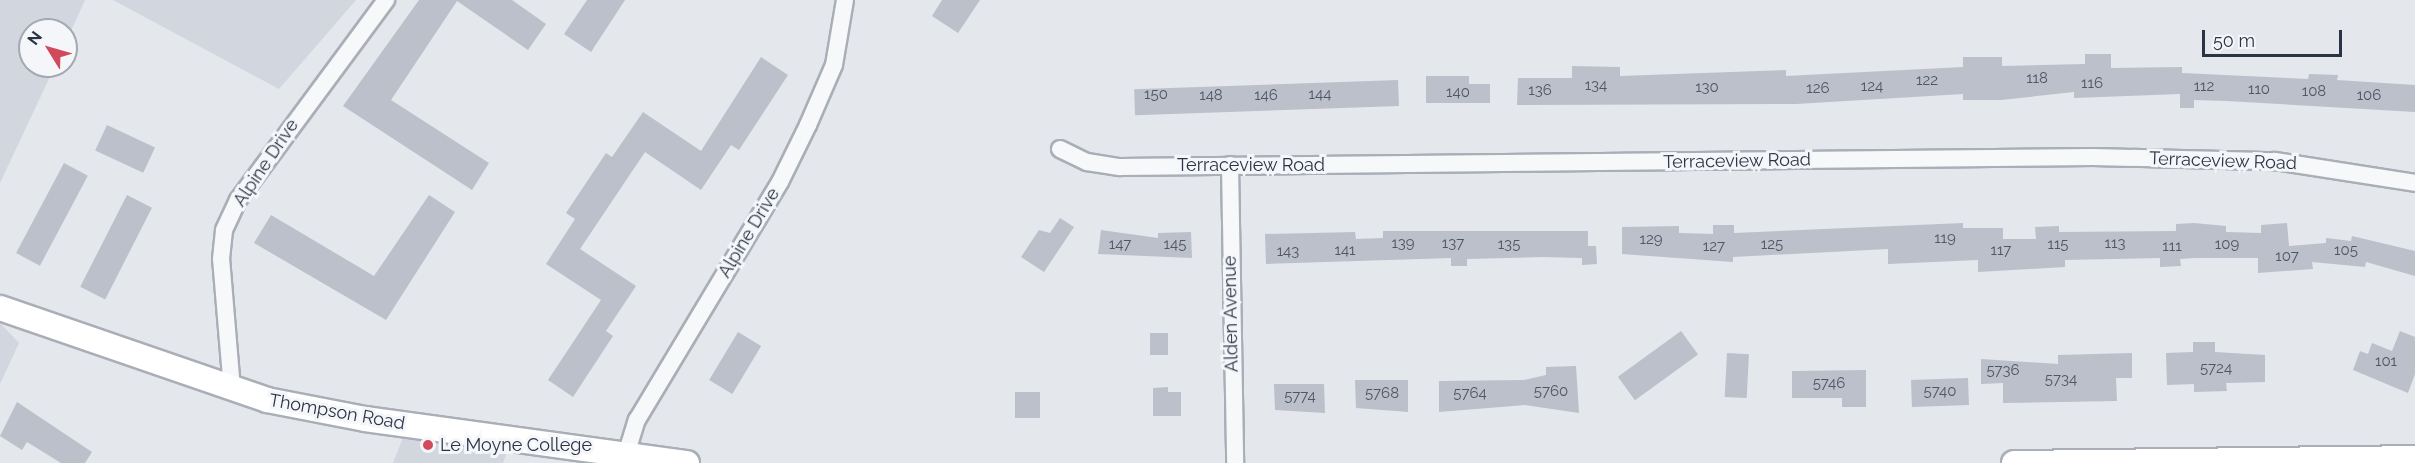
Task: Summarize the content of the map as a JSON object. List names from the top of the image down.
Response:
{
  "streets": {
    "street": [
      "Terraceview Road",
      "Alpine Drive",
      "Alden Avenue",
      "Thompson Road"
    ]
  },
  "crossings": [
    ["Terraceview Road", "Alden Avenue"],
    ["Alpine Drive", "Thompson Road"]
  ],
  "places": ["Le Moyne College"],
  "house_numbers": [
    "118",
    "122",
    "116",
    "134",
    "124",
    "112",
    "130",
    "126",
    "110",
    "136",
    "108",
    "140",
    "150",
    "144",
    "148",
    "146",
    "106",
    "119",
    "129",
    "139",
    "137",
    "113",
    "147",
    "145",
    "135",
    "125",
    "115",
    "109",
    "127",
    "111",
    "141",
    "117",
    "105",
    "143",
    "107",
    "101",
    "5724",
    "5736",
    "5734",
    "5746",
    "5760",
    "5740",
    "5768",
    "5764",
    "5774"
  ],
  "scale_bar": "50 m",
  "north": "top left"
}
